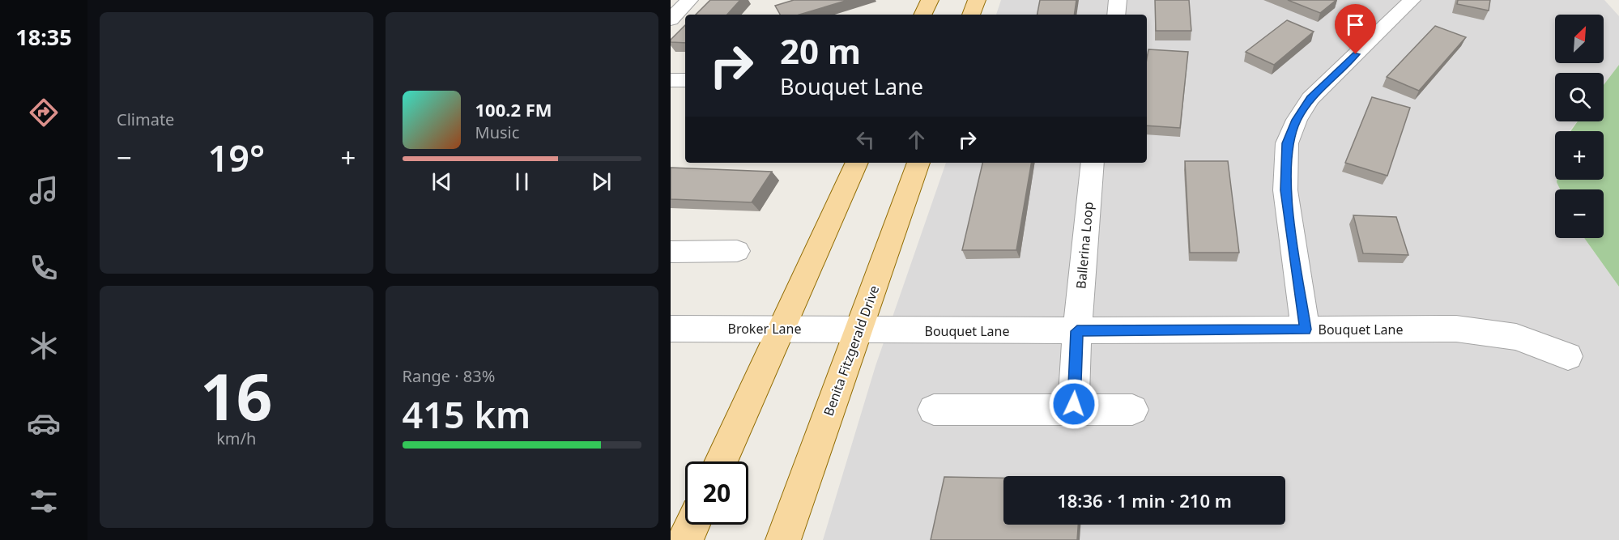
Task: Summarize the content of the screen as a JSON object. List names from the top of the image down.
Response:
{
  "streets": {
    "main road": ["Benita Fitzgerald Drive"],
    "street": ["Ballerina Loop", "Broker Lane", "Bouquet Lane"]
  },
  "crossings": [
    ["Ballerina Loop", "Bouquet Lane"],
    ["Broker Lane", "Bouquet Lane"],
    ["Broker Lane", "Benita Fitzgerald Drive"],
    ["Bouquet Lane", "Benita Fitzgerald Drive"]
  ],
  "north": "top right",
  "page": {
    "tabs": "18:35",
    "tile": [
      "Climate",
      ["16", "km/h"],
      ["Range · 83%", "415 km"]
    ],
    "map_buttons": ["+", "−"],
    "turn": ["20 m", "Bouquet Lane"],
    "song": ["100.2 FM", "Music"],
    "heat": ["−", "19°", "+"],
    "limit": "20",
    "trip": "18:36 · 1 min · 210 m"
  }
}
